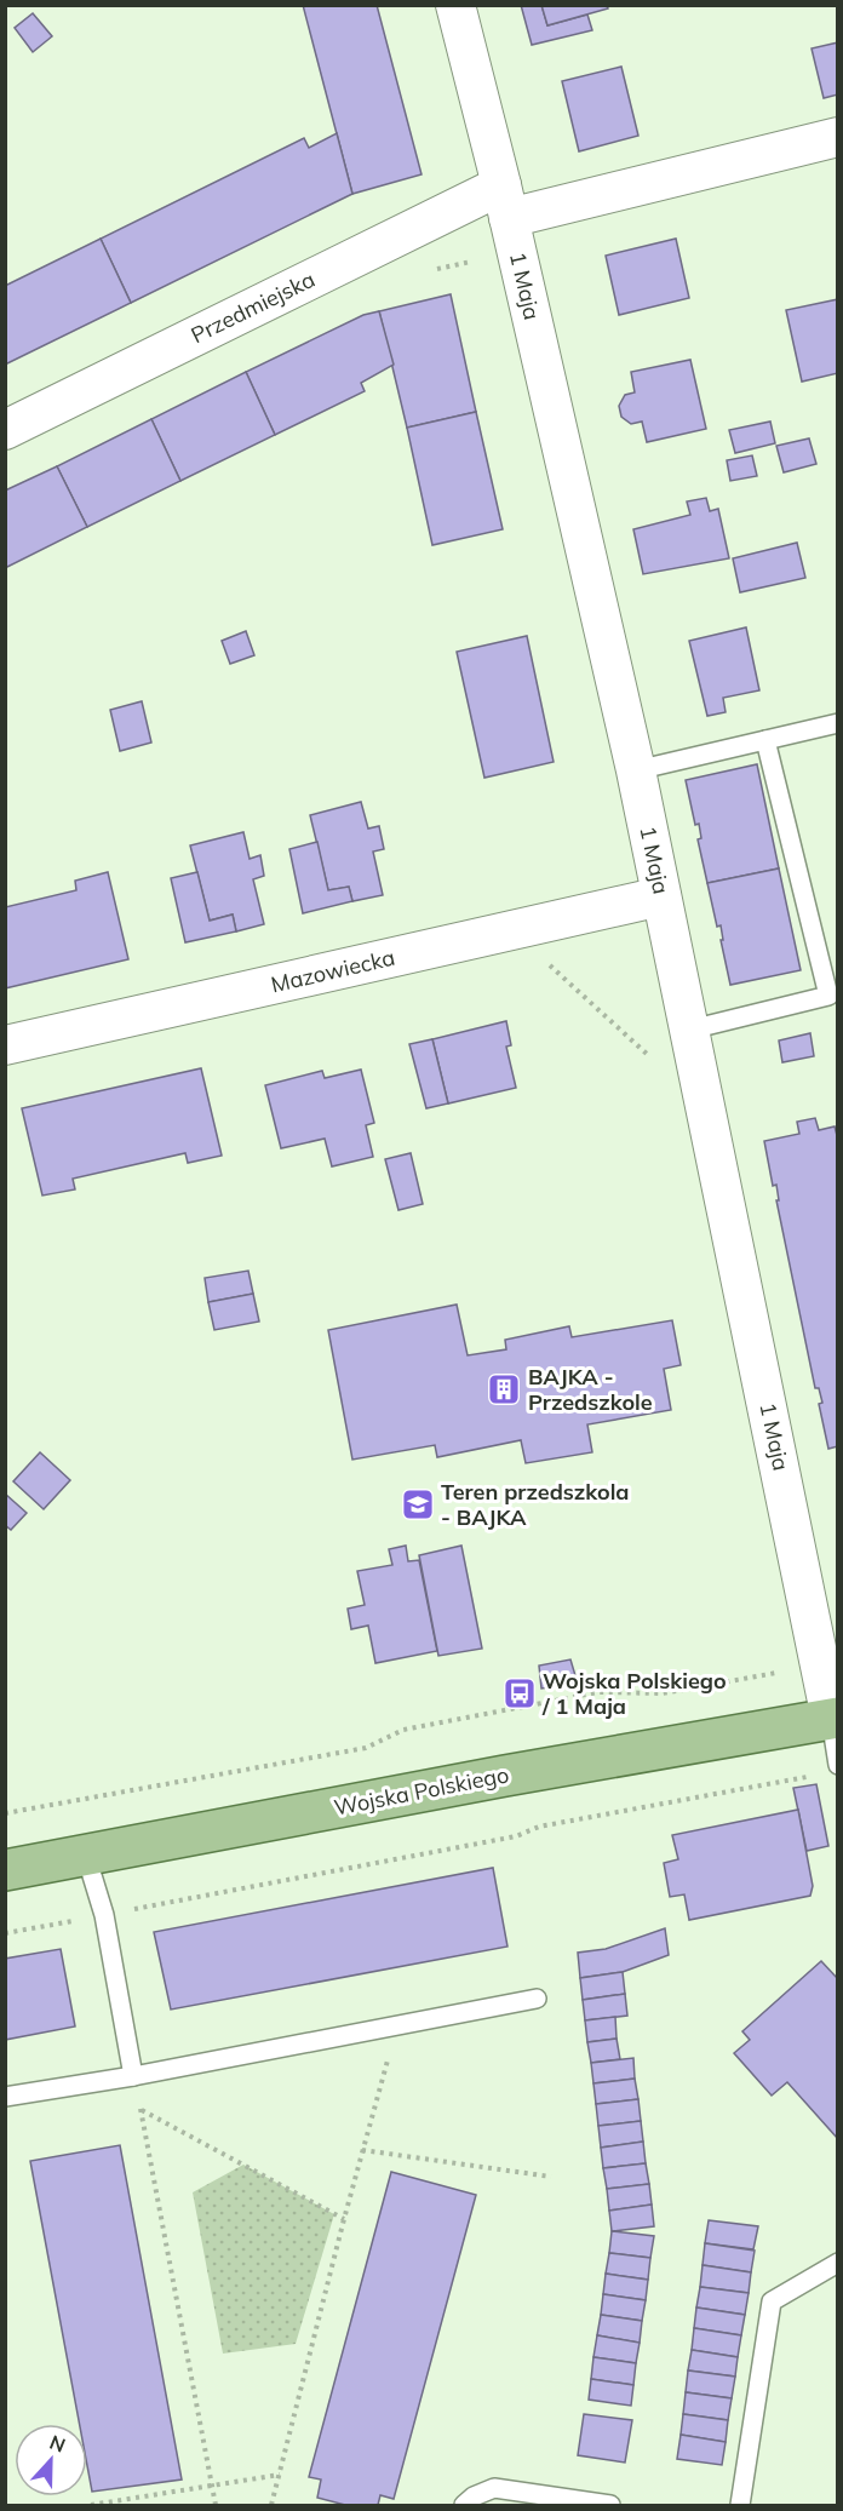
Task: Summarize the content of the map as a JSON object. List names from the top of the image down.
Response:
{
  "streets": {
    "main road": ["Wojska Polskiego"],
    "street": ["1 Maja", "Przedmiejska", "Mazowiecka"]
  },
  "crossings": [
    ["1 Maja", "Przedmiejska"],
    ["1 Maja", "Mazowiecka"],
    ["1 Maja", "Wojska Polskiego"]
  ],
  "places": {
    "building": ["BAJKA - Przedszkole"],
    "school or university": ["Teren przedszkola - BAJKA"],
    "bus stop": ["Wojska Polskiego / 1 Maja"]
  },
  "north": "top"
}
